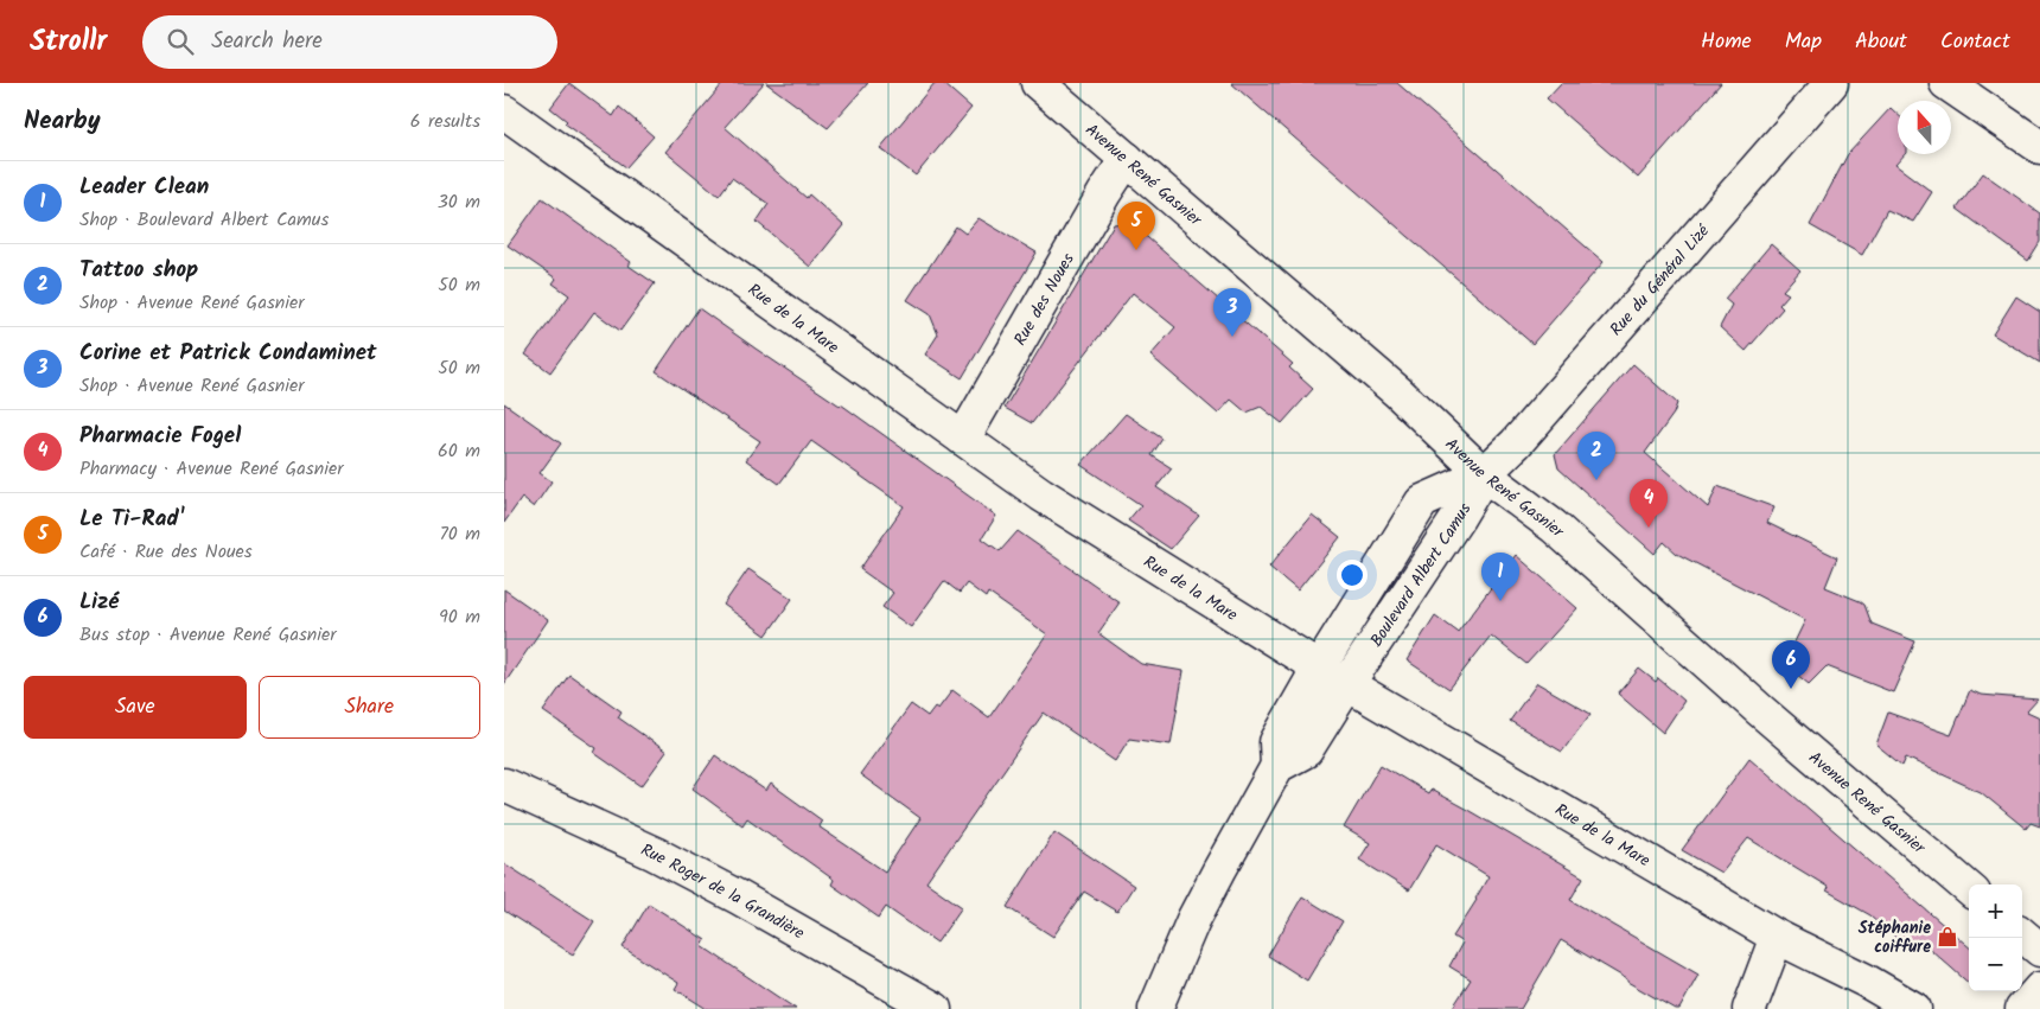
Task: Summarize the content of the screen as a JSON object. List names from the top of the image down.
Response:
{
  "streets": {
    "main road": [
      "Avenue René Gasnier",
      "Rue du Général Lizé",
      "Rue des Noues",
      "Rue de la Mare",
      "Boulevard Albert Camus",
      "Rue Roger de la Grandière"
    ]
  },
  "crossings": [
    ["Avenue René Gasnier", "Rue du Général Lizé"],
    ["Avenue René Gasnier", "Rue des Noues"],
    ["Avenue René Gasnier", "Boulevard Albert Camus"],
    ["Rue du Général Lizé", "Boulevard Albert Camus"],
    ["Rue des Noues", "Rue de la Mare"],
    ["Rue de la Mare", "Boulevard Albert Camus"]
  ],
  "places": {
    "shop": ["Stéphanie coiffure"]
  },
  "north": "top",
  "page": {
    "header": "Strollr",
    "search": "Search here",
    "nav": [
      "Home",
      "Map",
      "About",
      "Contact"
    ],
    "heading": ["Nearby", "6 results"],
    "list": [
      {
        "mark": "1",
        "name": "Leader Clean",
        "note": "Shop · Boulevard Albert Camus",
        "value": "30 m"
      },
      {
        "mark": "2",
        "name": "Tattoo shop",
        "note": "Shop · Avenue René Gasnier",
        "value": "50 m"
      },
      {
        "mark": "3",
        "name": "Corine et Patrick Condaminet",
        "note": "Shop · Avenue René Gasnier",
        "value": "50 m"
      },
      {
        "mark": "4",
        "name": "Pharmacie Fogel",
        "note": "Pharmacy · Avenue René Gasnier",
        "value": "60 m"
      },
      {
        "mark": "5",
        "name": "Le Ti-Rad'",
        "note": "Café · Rue des Noues",
        "value": "70 m"
      },
      {
        "mark": "6",
        "name": "Lizé",
        "note": "Bus stop · Avenue René Gasnier",
        "value": "90 m"
      }
    ],
    "pins": [
      "5",
      "3",
      "2",
      "4",
      "1",
      "6"
    ],
    "buttons": ["Save", "Share"],
    "map_buttons": ["+", "−"]
  }
}
